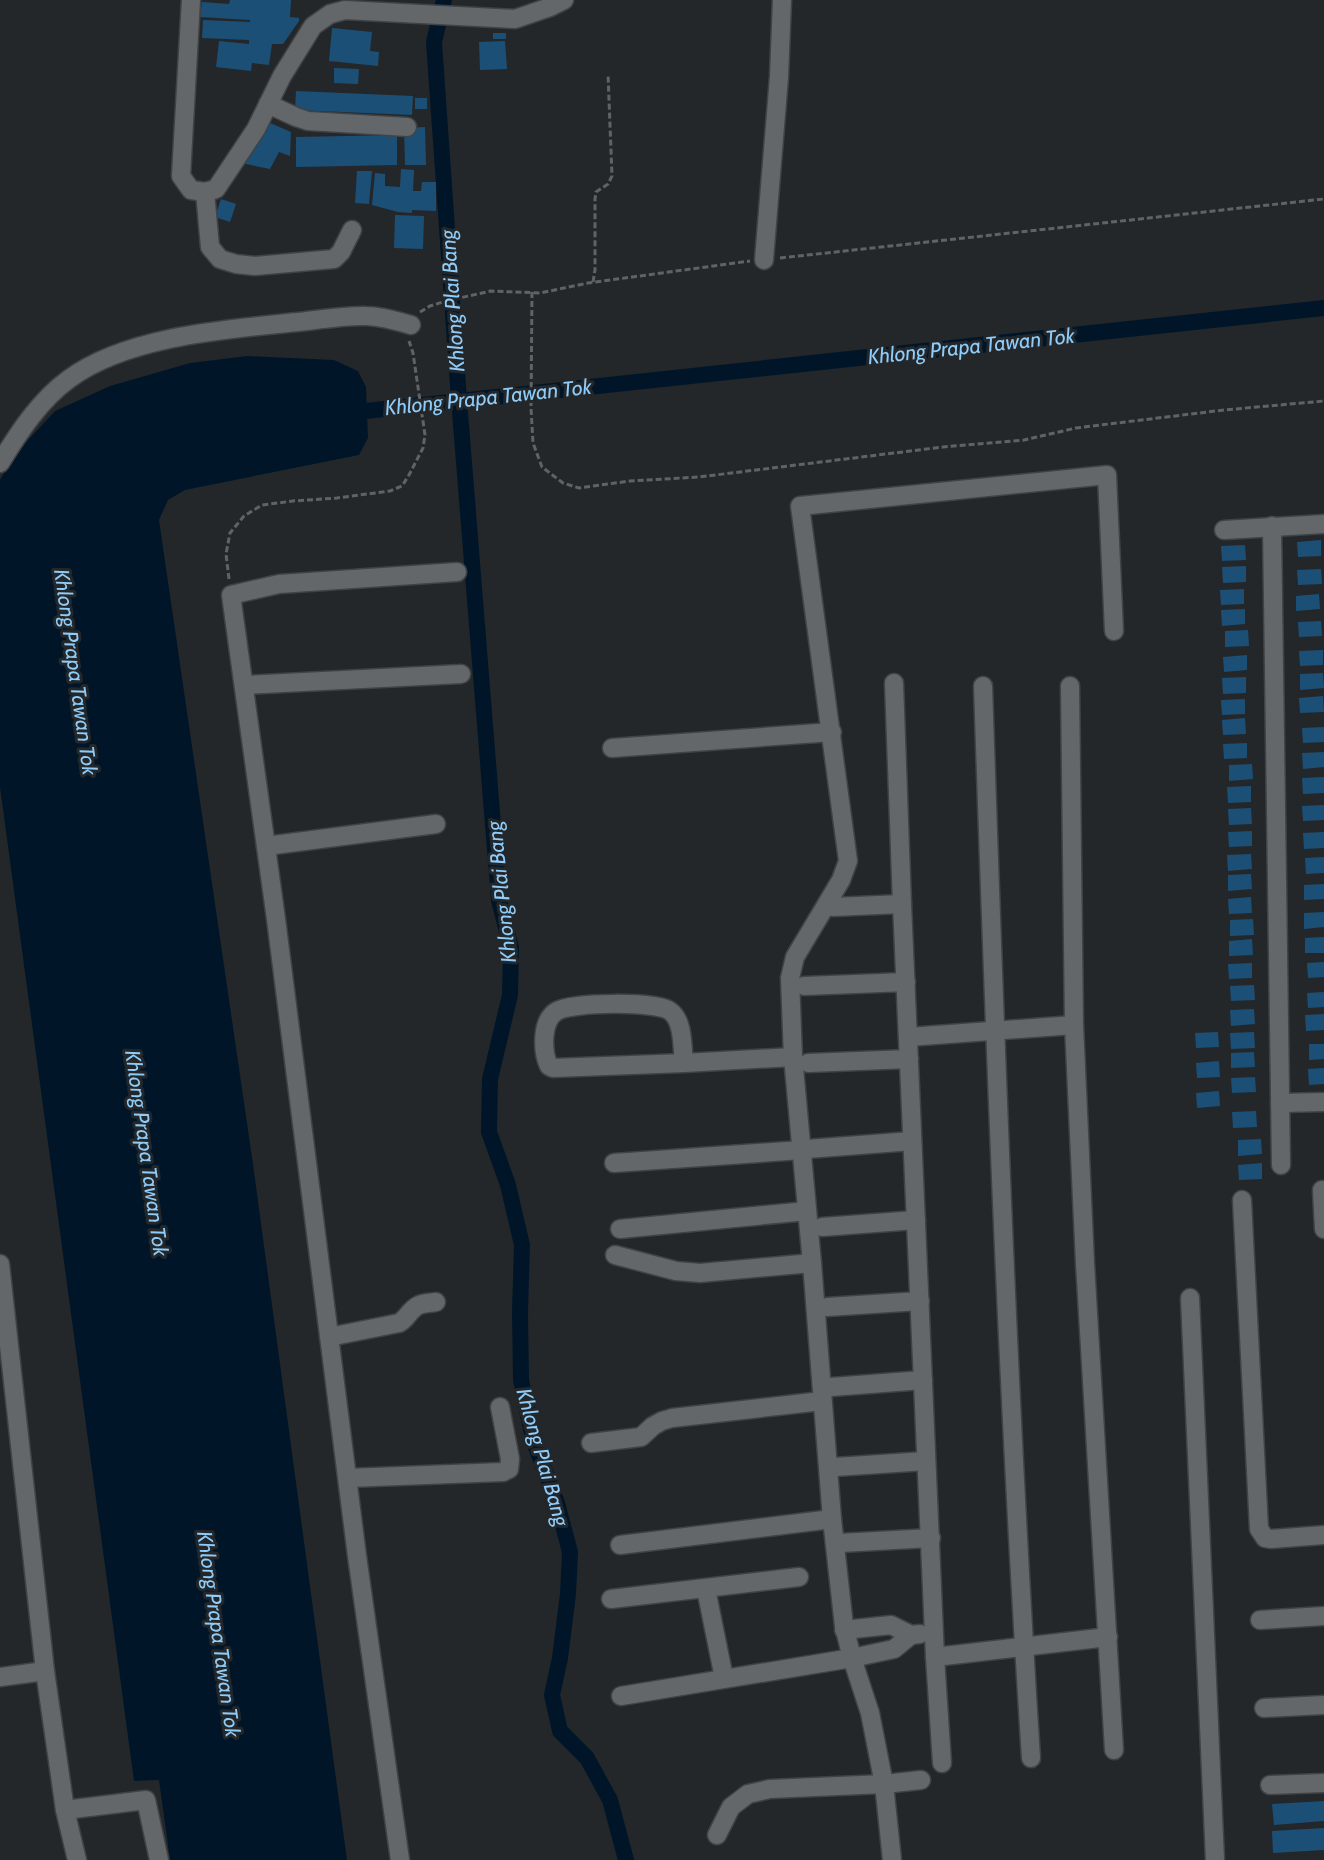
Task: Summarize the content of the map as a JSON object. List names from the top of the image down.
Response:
{
  "water": ["Khlong Plai Bang", "Khlong Prapa Tawan Tok"]
}
